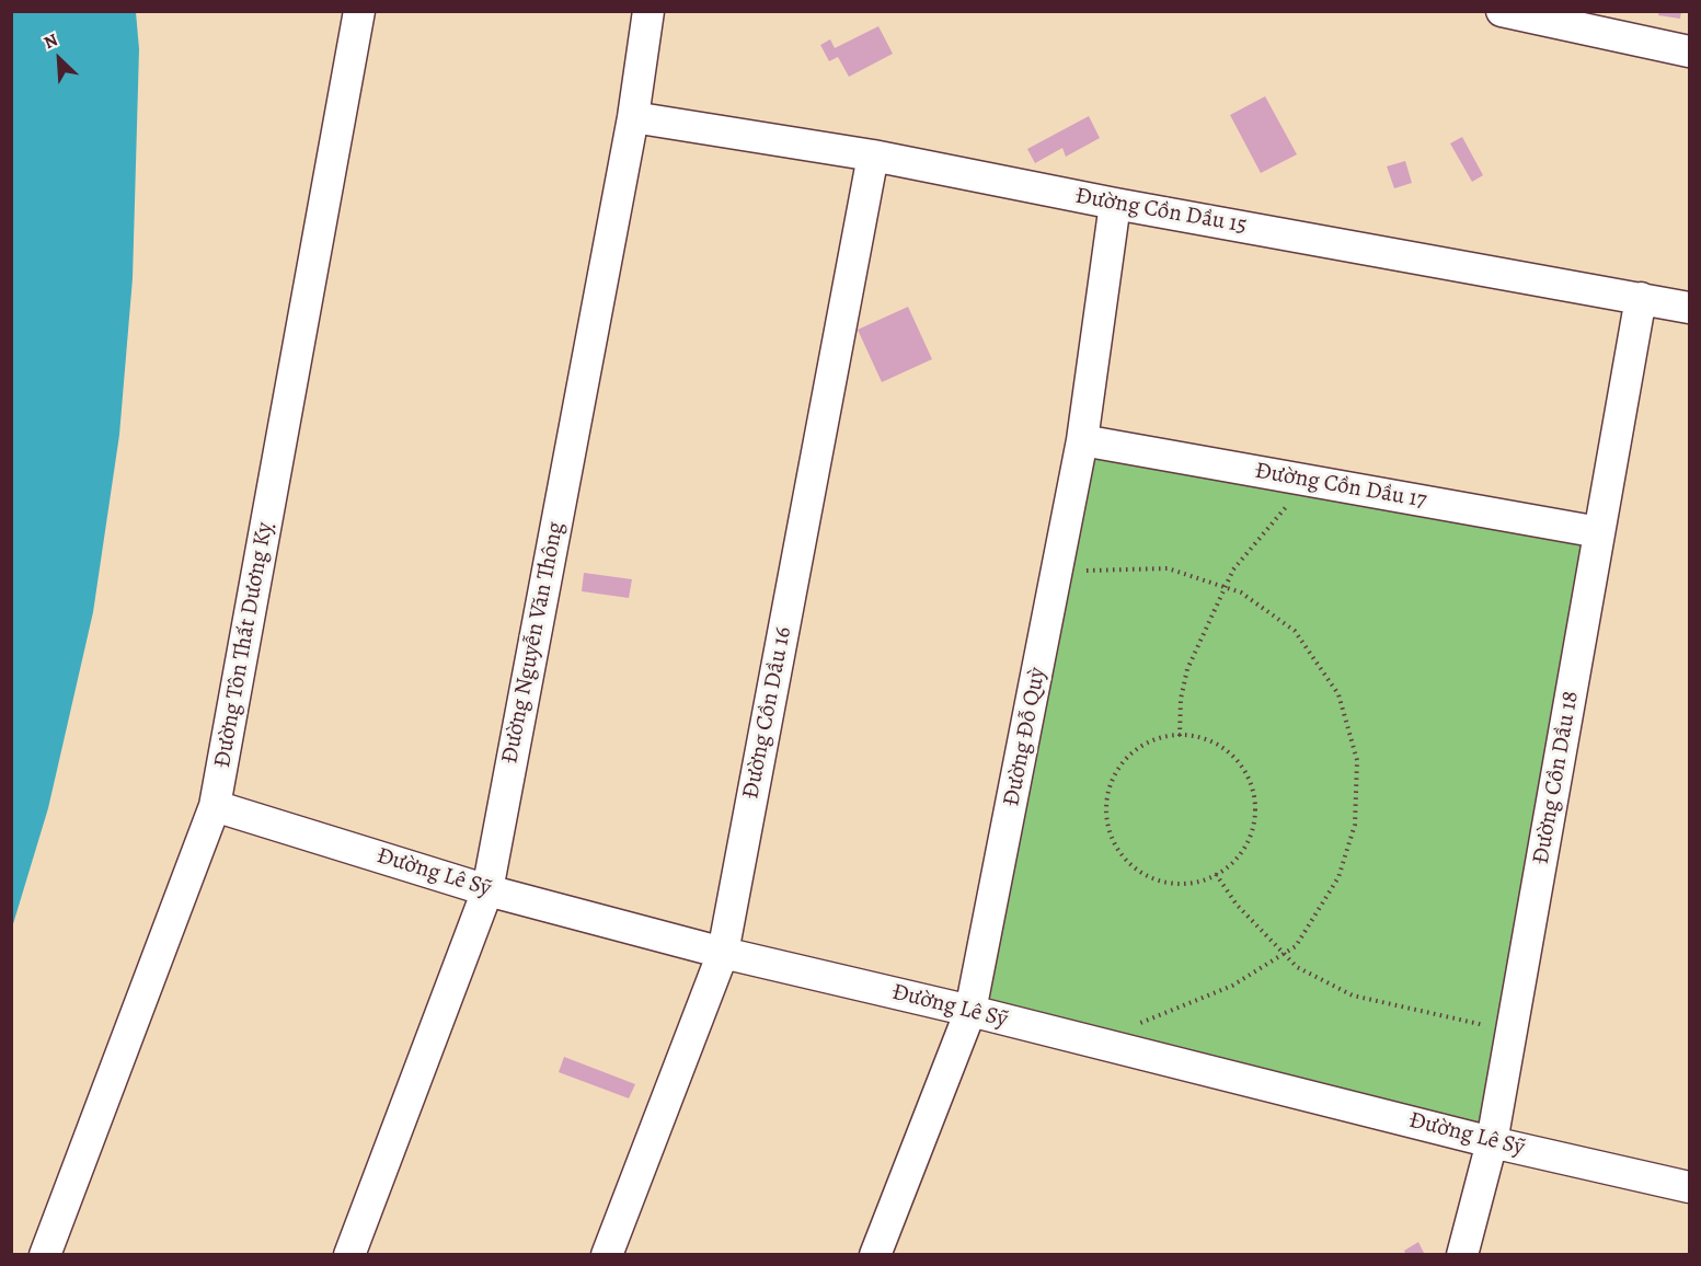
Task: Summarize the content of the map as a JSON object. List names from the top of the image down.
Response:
{
  "streets": {
    "street": [
      "Đường Cồn Dầu 15",
      "Đường Cồn Dầu 17",
      "Đường Nguyễn Văn Thông",
      "Đường Tôn Thất Dương Kỵ",
      "Đường Cồn Dầu 16",
      "Đường Đỗ Quỳ",
      "Đường Cồn Dầu 18",
      "Đường Lê Sỹ"
    ]
  },
  "crossings": [
    ["Đường Cồn Dầu 15", "Đường Nguyễn Văn Thông"],
    ["Đường Cồn Dầu 15", "Đường Cồn Dầu 16"],
    ["Đường Cồn Dầu 15", "Đường Đỗ Quỳ"],
    ["Đường Cồn Dầu 15", "Đường Cồn Dầu 18"],
    ["Đường Cồn Dầu 17", "Đường Đỗ Quỳ"],
    ["Đường Cồn Dầu 17", "Đường Cồn Dầu 18"],
    ["Đường Nguyễn Văn Thông", "Đường Lê Sỹ"],
    ["Đường Tôn Thất Dương Kỵ", "Đường Lê Sỹ"],
    ["Đường Cồn Dầu 16", "Đường Lê Sỹ"],
    ["Đường Đỗ Quỳ", "Đường Lê Sỹ"],
    ["Đường Cồn Dầu 18", "Đường Lê Sỹ"]
  ],
  "north": "top left"
}
